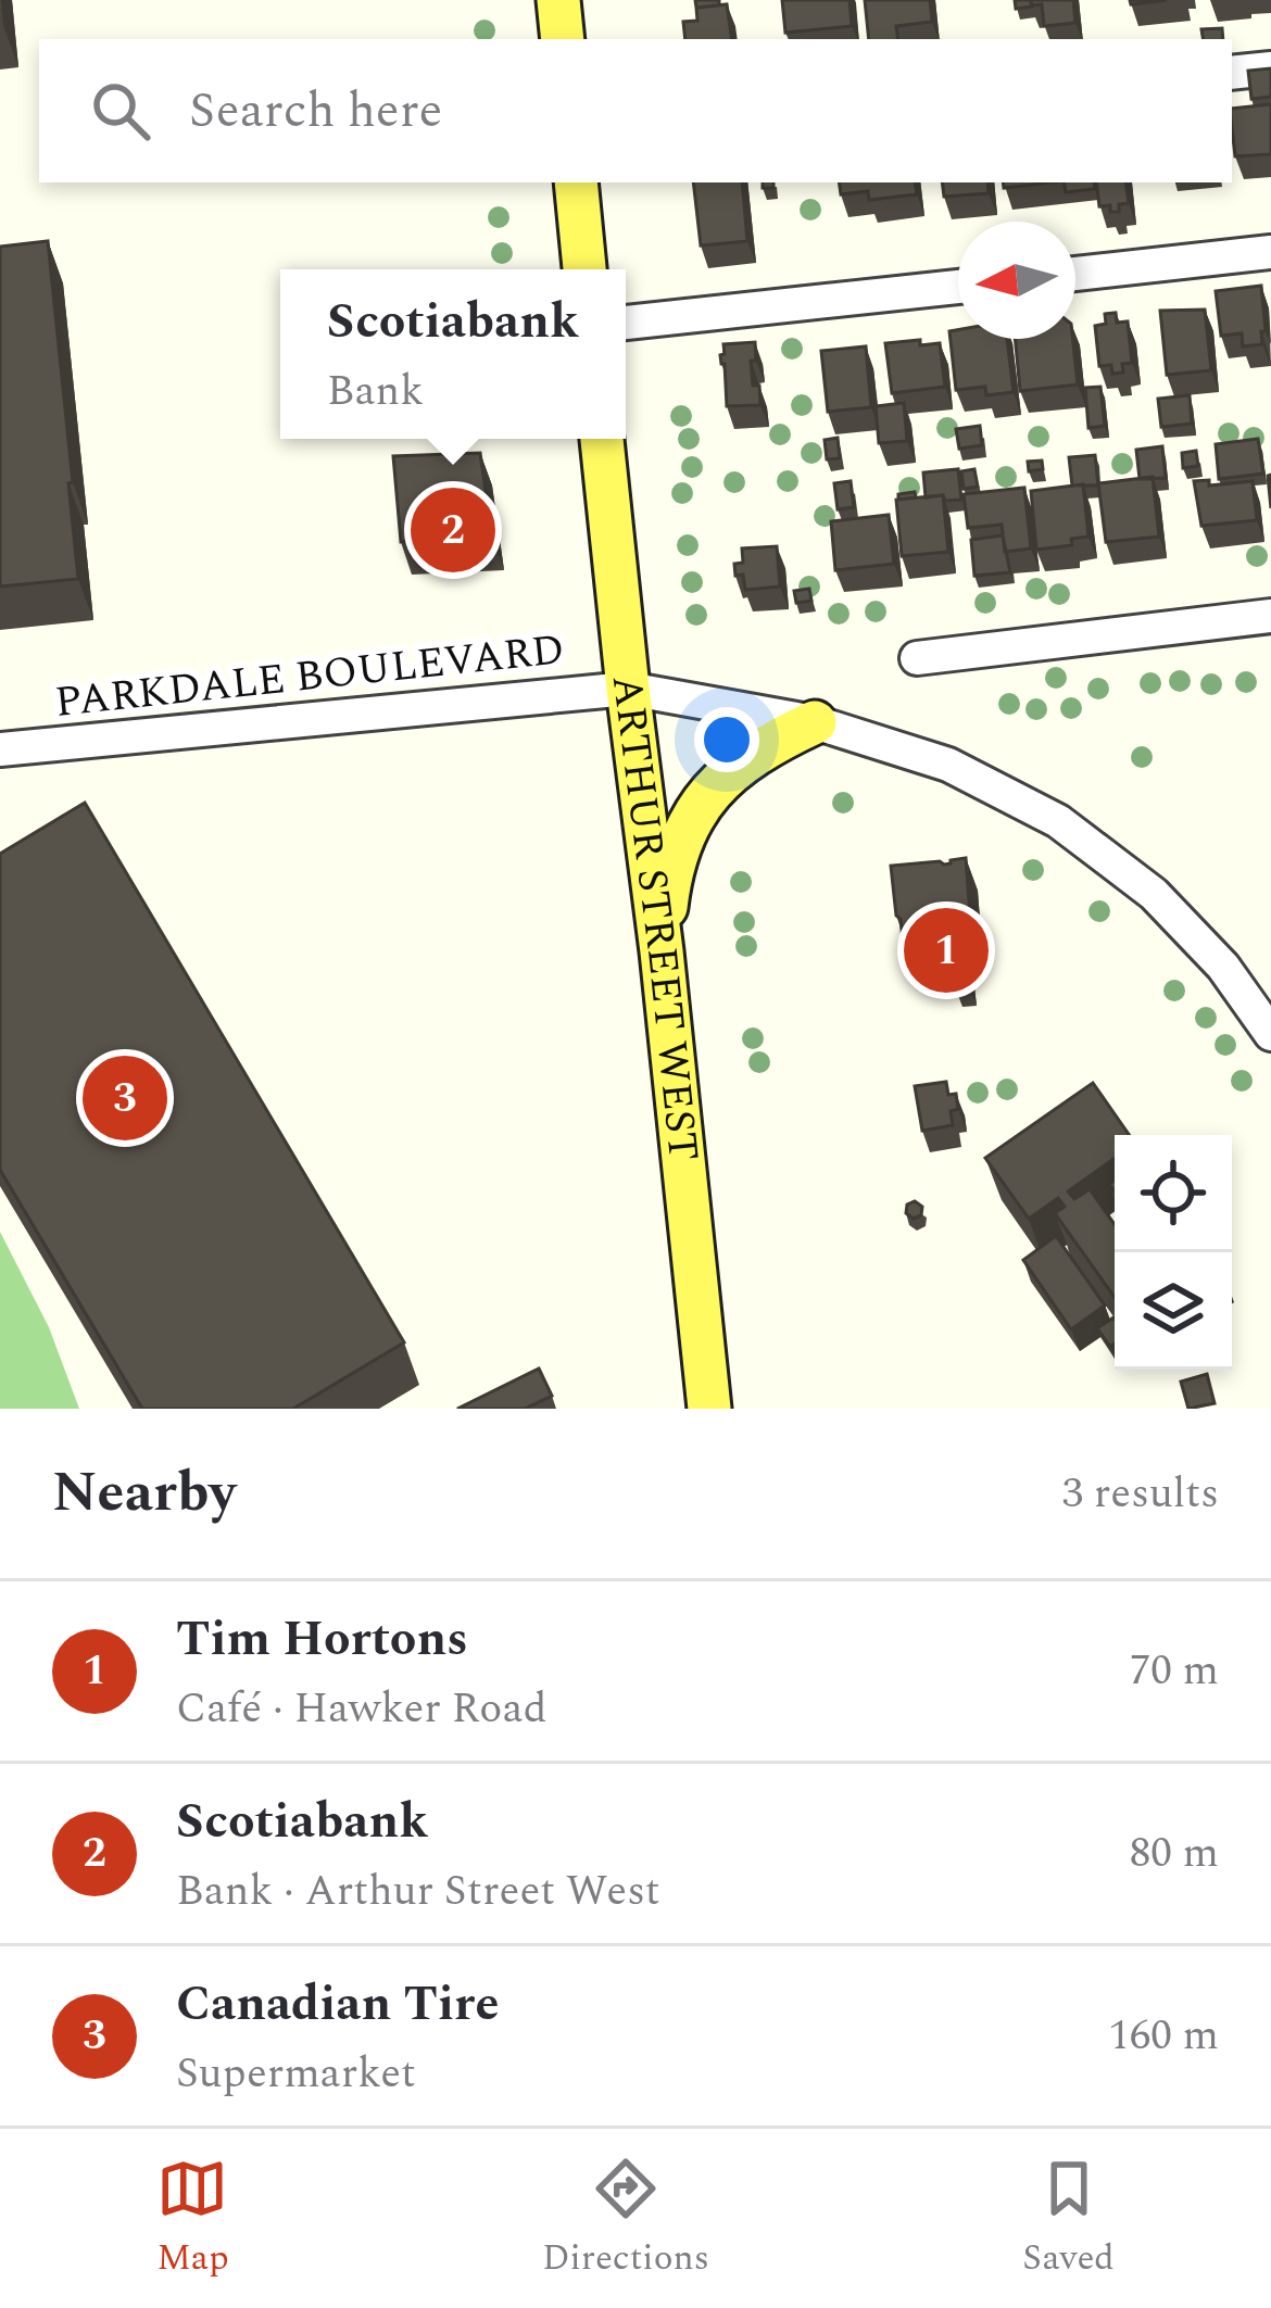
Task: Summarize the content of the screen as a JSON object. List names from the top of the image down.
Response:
{
  "streets": {
    "main road": ["ARTHUR STREET WEST"],
    "street": ["PARKDALE BOULEVARD"]
  },
  "crossings": [
    ["PARKDALE BOULEVARD", "ARTHUR STREET WEST"]
  ],
  "north": "left",
  "page": {
    "search": "Search here",
    "popup": ["Scotiabank", "Bank"],
    "pins": ["2", "1", "3"],
    "heading": ["Nearby", "3 results"],
    "list": [
      {
        "mark": "1",
        "name": "Tim Hortons",
        "note": "Café · Hawker Road",
        "value": "70 m"
      },
      {
        "mark": "2",
        "name": "Scotiabank",
        "note": "Bank · Arthur Street West",
        "value": "80 m"
      },
      {
        "mark": "3",
        "name": "Canadian Tire",
        "note": "Supermarket",
        "value": "160 m"
      }
    ],
    "nav": ["Map", "Directions", "Saved"]
  }
}
